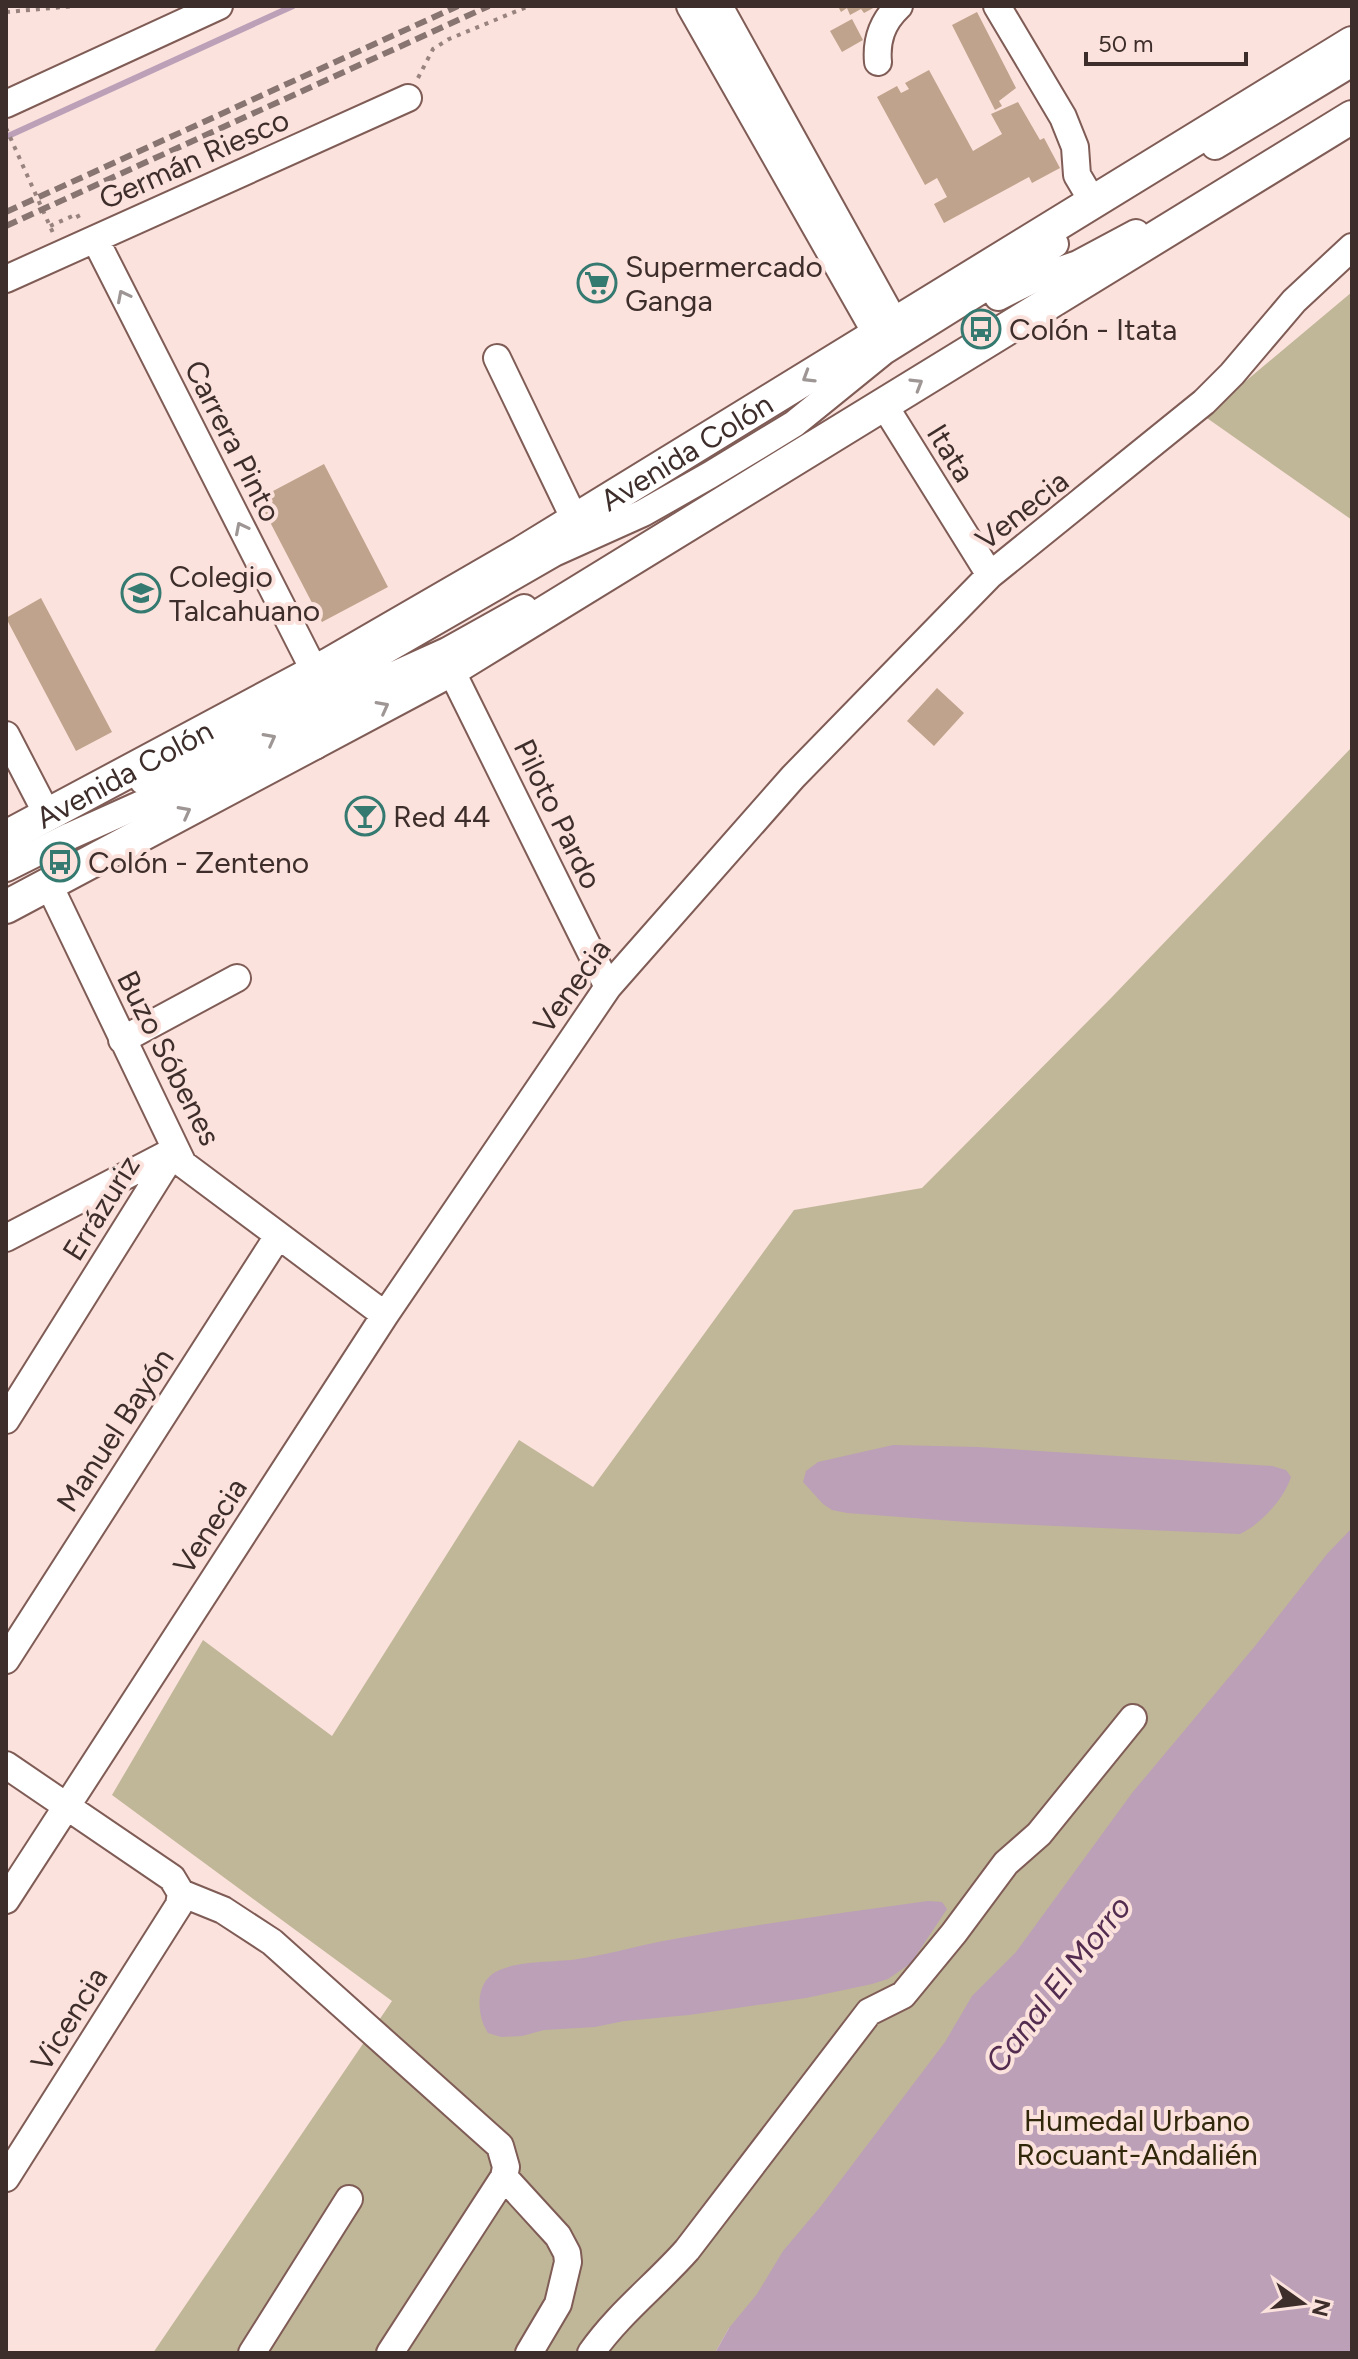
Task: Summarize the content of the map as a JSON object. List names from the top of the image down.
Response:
{
  "streets": {
    "main road": ["Avenida Colón"],
    "street": [
      "Germán Riesco",
      "Carrera Pinto",
      "Itata",
      "Venecia",
      "Piloto Pardo",
      "Buzo Sóbenes",
      "Errázuriz",
      "Manuel Bayón",
      "Vicencia"
    ]
  },
  "crossings": [
    ["Germán Riesco", "Carrera Pinto"],
    ["Carrera Pinto", "Avenida Colón"],
    ["Avenida Colón", "Itata"],
    ["Avenida Colón", "Piloto Pardo"],
    ["Avenida Colón", "Buzo Sóbenes"],
    ["Itata", "Venecia"],
    ["Venecia", "Piloto Pardo"],
    ["Venecia", "Buzo Sóbenes"],
    ["Buzo Sóbenes", "Errázuriz"],
    ["Buzo Sóbenes", "Manuel Bayón"]
  ],
  "one_way": ["Carrera Pinto"],
  "water": ["Canal El Morro"],
  "parks": ["Humedal Urbano Rocuant-Andalién"],
  "places": {
    "supermarket": ["Supermercado Ganga"],
    "bus stop": ["Colón - Itata", "Colón - Zenteno"],
    "school or university": ["Colegio Talcahuano"],
    "bar": ["Red 44"]
  },
  "scale_bar": "50 m",
  "north": "right"
}
